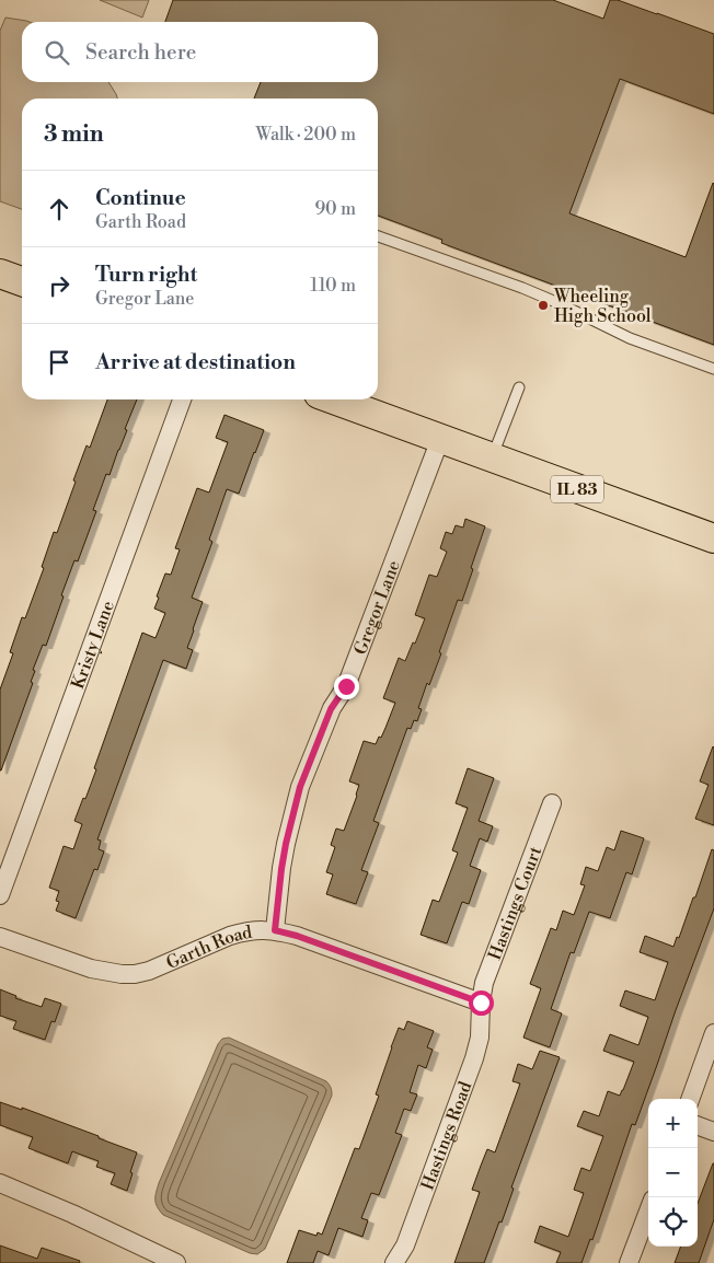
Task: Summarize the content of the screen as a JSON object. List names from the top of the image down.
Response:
{
  "streets": {
    "main road": ["IL 83"],
    "street": [
      "Gregor Lane",
      "Kristy Lane",
      "Hastings Court",
      "Garth Road",
      "Hastings Road"
    ]
  },
  "crossings": [
    ["IL 83", "Gregor Lane"],
    ["Gregor Lane", "Garth Road"],
    ["Hastings Court", "Garth Road"],
    ["Hastings Court", "Hastings Road"],
    ["Garth Road", "Hastings Road"]
  ],
  "places": ["Wheeling High School"],
  "page": {
    "search": "Search here",
    "heading": ["3 min", "Walk · 200 m"],
    "list": [
      ["Continue", "Garth Road", "90 m"],
      ["Turn right", "Gregor Lane", "110 m"],
      "Arrive at destination"
    ],
    "map_buttons": ["+", "−"]
  }
}
